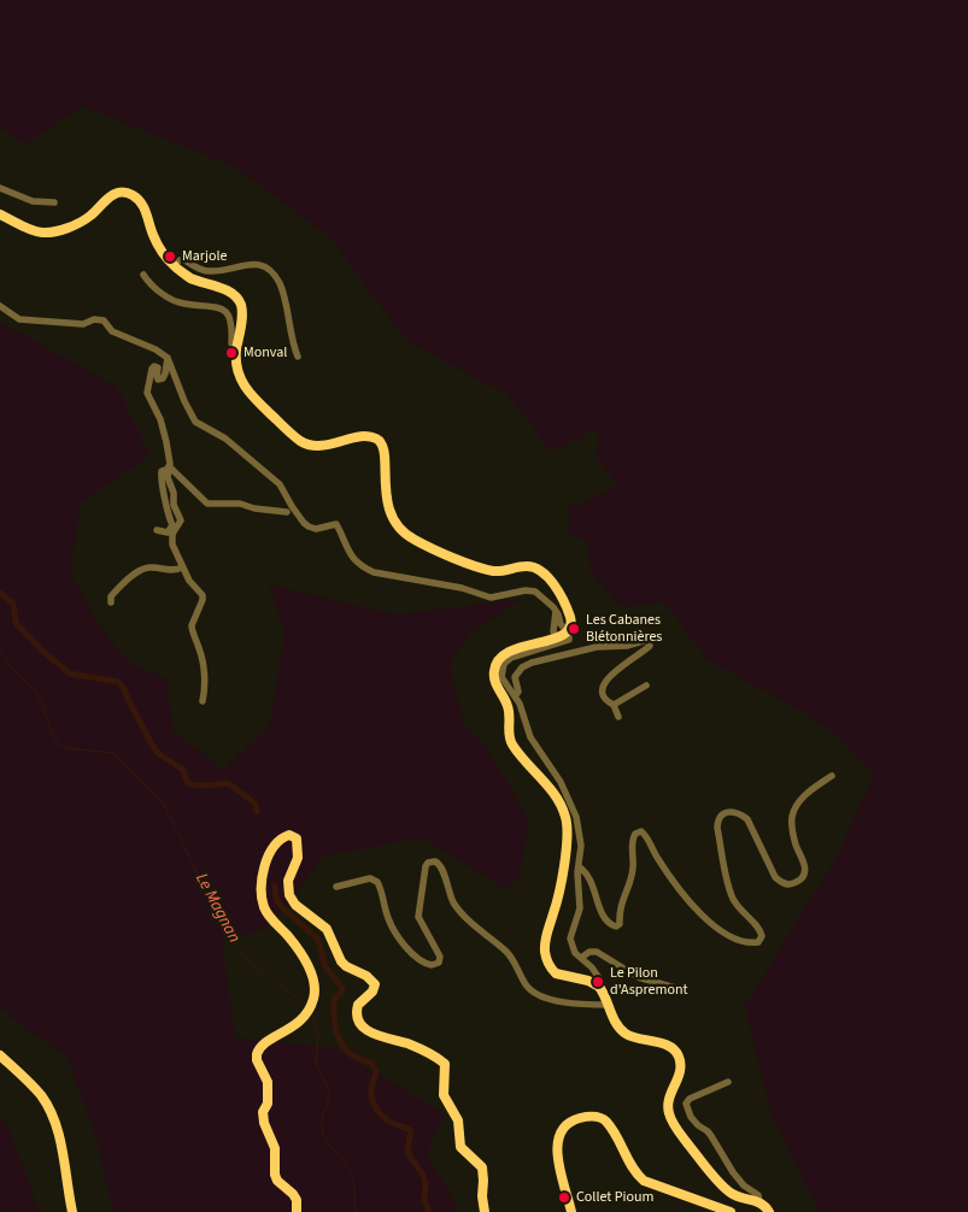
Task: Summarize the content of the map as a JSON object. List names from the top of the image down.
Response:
{
  "water": ["Le Magnan"],
  "places": [
    "Marjole",
    "Monval",
    "Les Cabanes Blétonnières",
    "Le Pilon d'Aspremont",
    "Collet Pioum"
  ]
}
